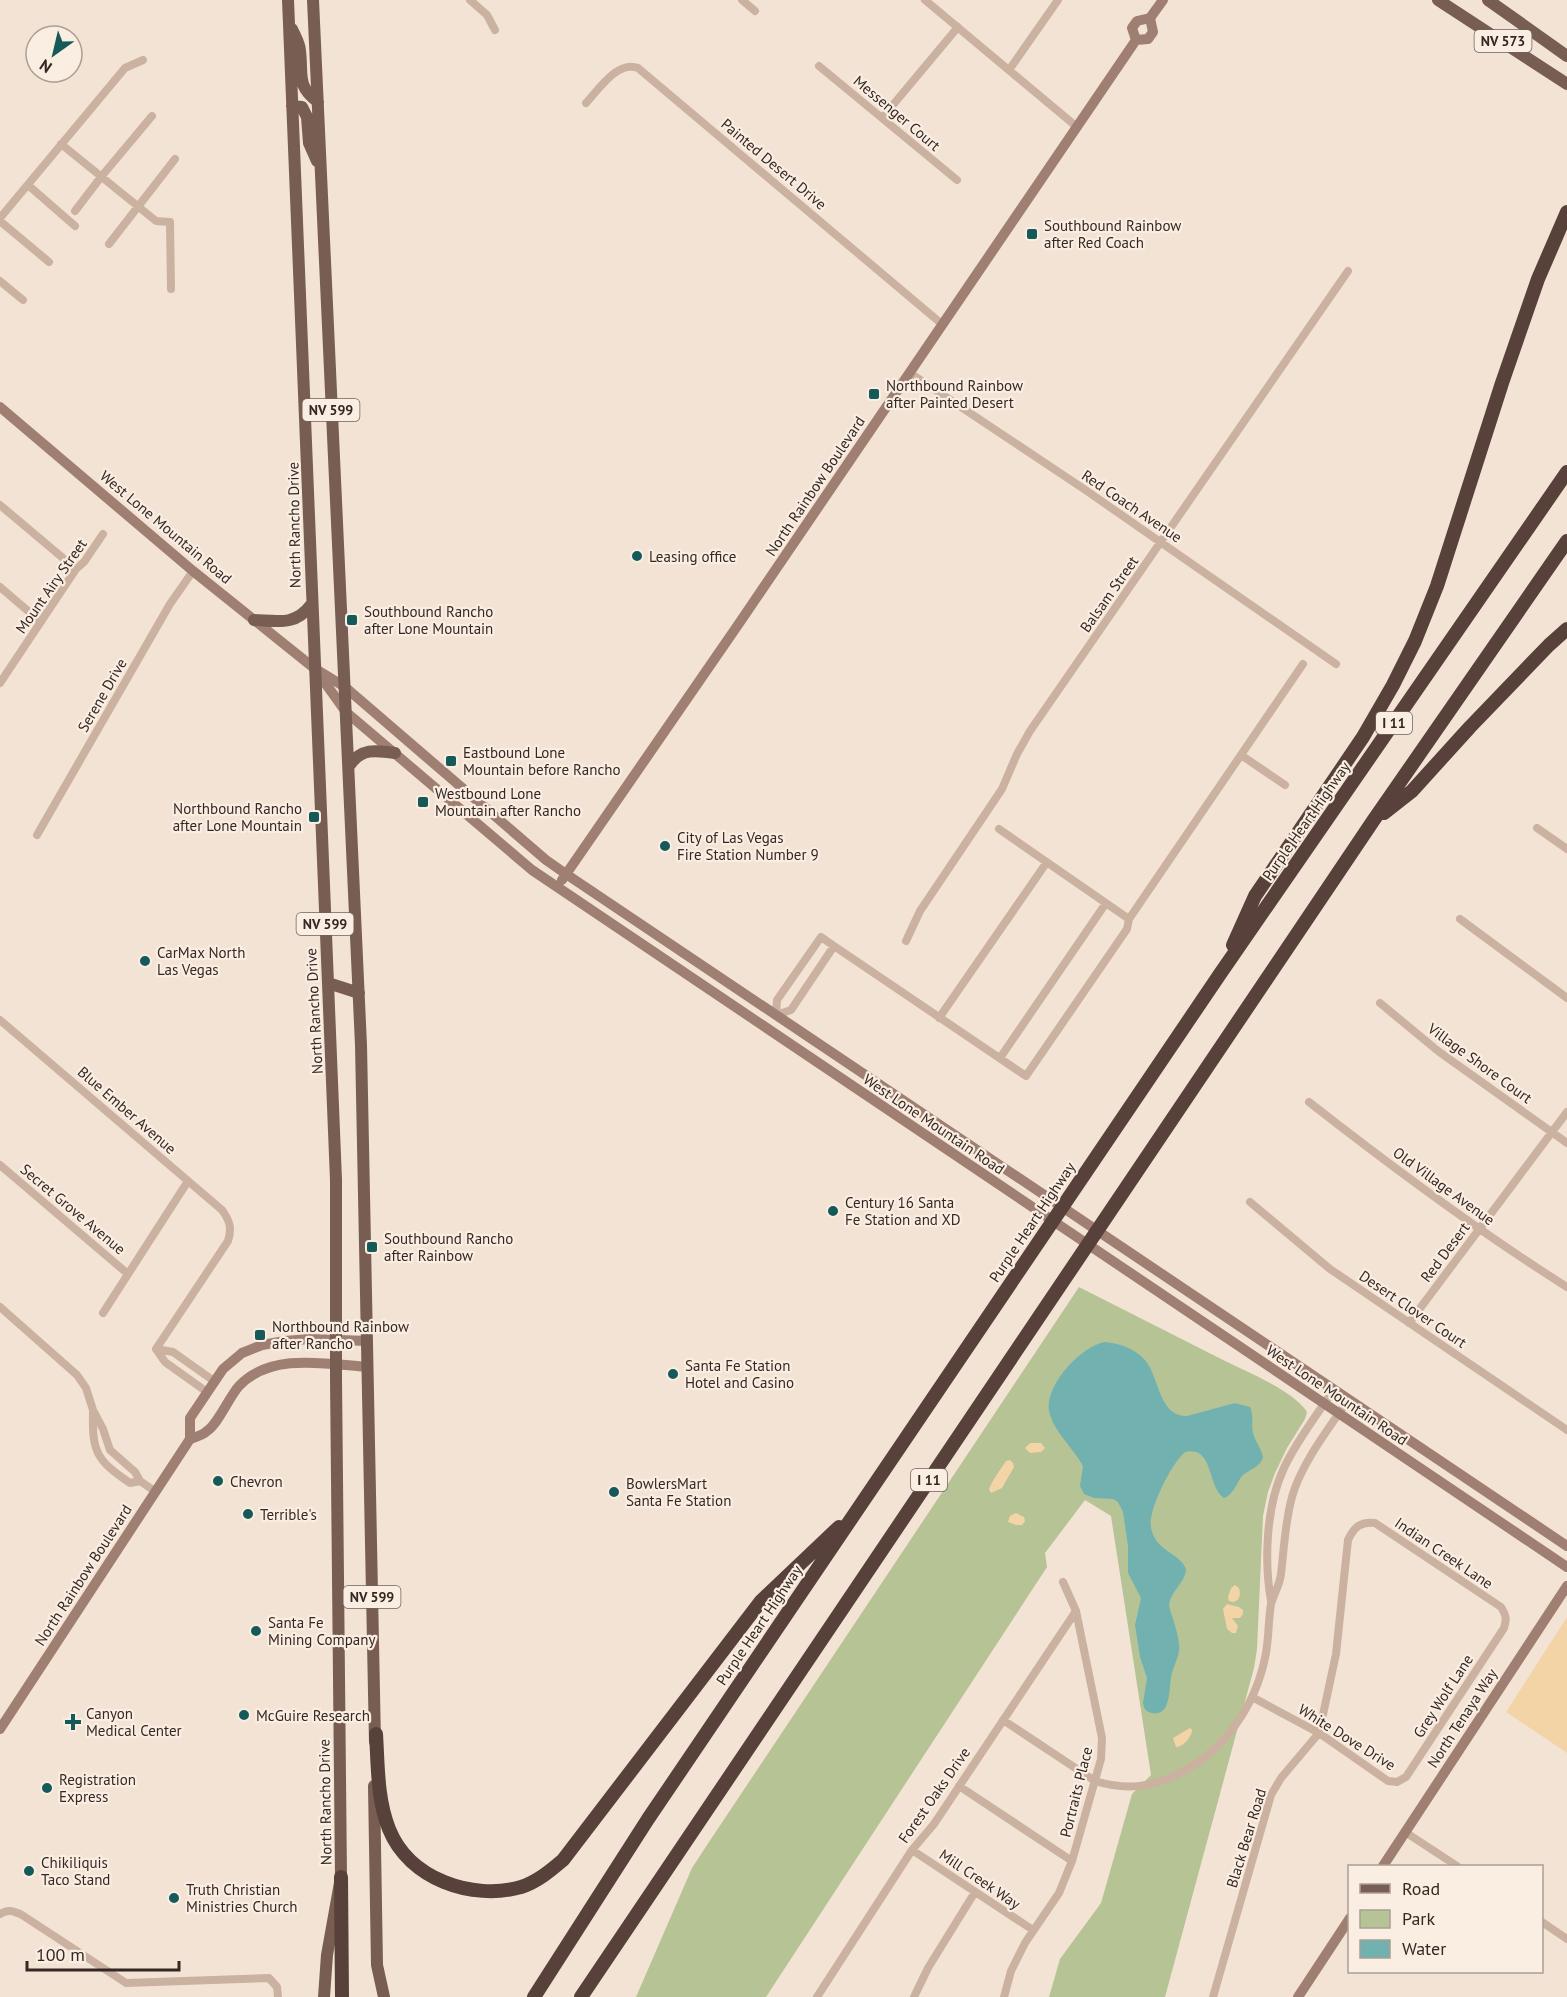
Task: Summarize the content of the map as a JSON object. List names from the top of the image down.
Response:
{
  "streets": {
    "highway": ["I 11", "Purple Heart Highway"],
    "main road": [
      "NV 573",
      "NV 599",
      "North Rainbow Boulevard",
      "North Rancho Drive",
      "West Lone Mountain Road",
      "North Tenaya Way"
    ],
    "street": [
      "Messenger Court",
      "Painted Desert Drive",
      "Red Coach Avenue",
      "Mount Airy Street",
      "Balsam Street",
      "Serene Drive",
      "Village Shore Court",
      "Blue Ember Avenue",
      "Old Village Avenue",
      "Secret Grove Avenue",
      "Red Desert",
      "Desert Clover Court",
      "Indian Creek Lane",
      "Grey Wolf Lane",
      "White Dove Drive",
      "Portraits Place",
      "Forest Oaks Drive",
      "Black Bear Road",
      "Mill Creek Way"
    ]
  },
  "crossings": [
    ["Painted Desert Drive", "North Rainbow Boulevard"],
    ["NV 599", "North Rainbow Boulevard"],
    ["NV 599", "West Lone Mountain Road"],
    ["North Rainbow Boulevard", "Red Coach Avenue"],
    ["North Rainbow Boulevard", "North Rancho Drive"],
    ["North Rainbow Boulevard", "West Lone Mountain Road"],
    ["Red Coach Avenue", "Balsam Street"],
    ["North Rancho Drive", "West Lone Mountain Road"],
    ["West Lone Mountain Road", "Serene Drive"],
    ["Village Shore Court", "Red Desert"],
    ["Old Village Avenue", "Red Desert"],
    ["Red Desert", "Desert Clover Court"],
    ["Indian Creek Lane", "Grey Wolf Lane"],
    ["Indian Creek Lane", "Black Bear Road"],
    ["Grey Wolf Lane", "White Dove Drive"],
    ["White Dove Drive", "Black Bear Road"],
    ["Portraits Place", "Forest Oaks Drive"],
    ["Portraits Place", "Mill Creek Way"],
    ["Forest Oaks Drive", "Mill Creek Way"]
  ],
  "places": {
    "transit": [
      "Southbound Rainbow after Red Coach",
      "Northbound Rainbow after Painted Desert",
      "Southbound Rancho after Lone Mountain",
      "Eastbound Lone Mountain before Rancho",
      "Westbound Lone Mountain after Rancho",
      "Northbound Rancho after Lone Mountain",
      "Southbound Rancho after Rainbow",
      "Northbound Rainbow after Rancho"
    ],
    "other": [
      "Leasing office",
      "City of Las Vegas Fire Station Number 9",
      "CarMax North Las Vegas",
      "Century 16 Santa Fe Station and XD",
      "Santa Fe Station Hotel and Casino",
      "Chevron",
      "BowlersMart Santa Fe Station",
      "Terrible's",
      "Santa Fe Mining Company",
      "McGuire Research",
      "Registration Express",
      "Chikiliquis Taco Stand",
      "Truth Christian Ministries Church"
    ],
    "health": ["Canyon Medical Center"]
  },
  "legend": ["Road", "Park", "Water"],
  "scale_bar": "100 m",
  "north": "bottom left"
}
